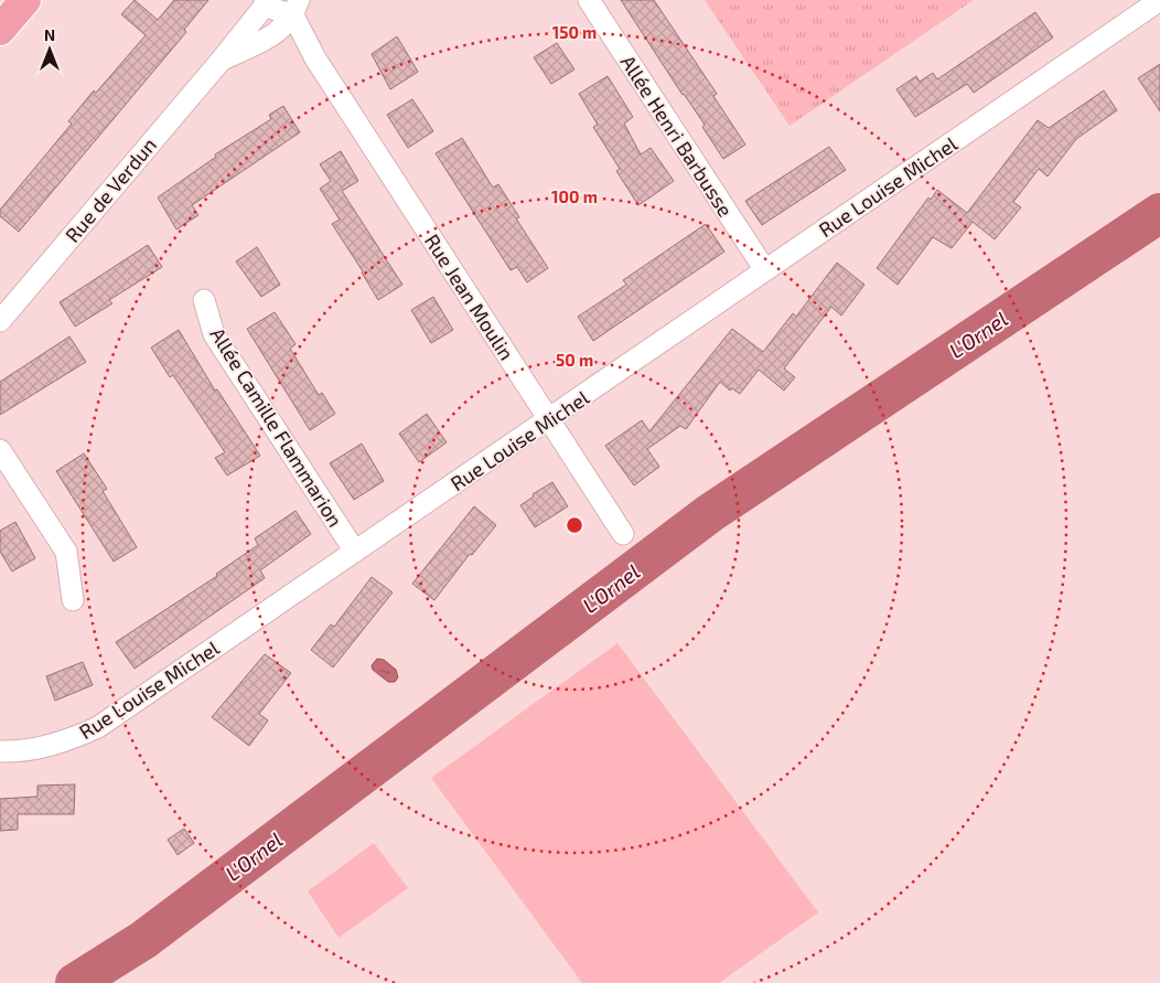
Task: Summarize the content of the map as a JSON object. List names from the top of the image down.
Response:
{
  "streets": {
    "street": [
      "Allée Henri Barbusse",
      "Rue Louise Michel",
      "Rue de Verdun",
      "Rue Jean Moulin",
      "Allée Camille Flammarion"
    ]
  },
  "crossings": [
    ["Allée Henri Barbusse", "Rue Louise Michel"],
    ["Rue Louise Michel", "Rue Jean Moulin"],
    ["Rue Louise Michel", "Allée Camille Flammarion"],
    ["Rue de Verdun", "Rue Jean Moulin"]
  ],
  "water": ["L'Ornel"],
  "north": "top",
  "rings": ["150 m", "100 m", "50 m"]
}
